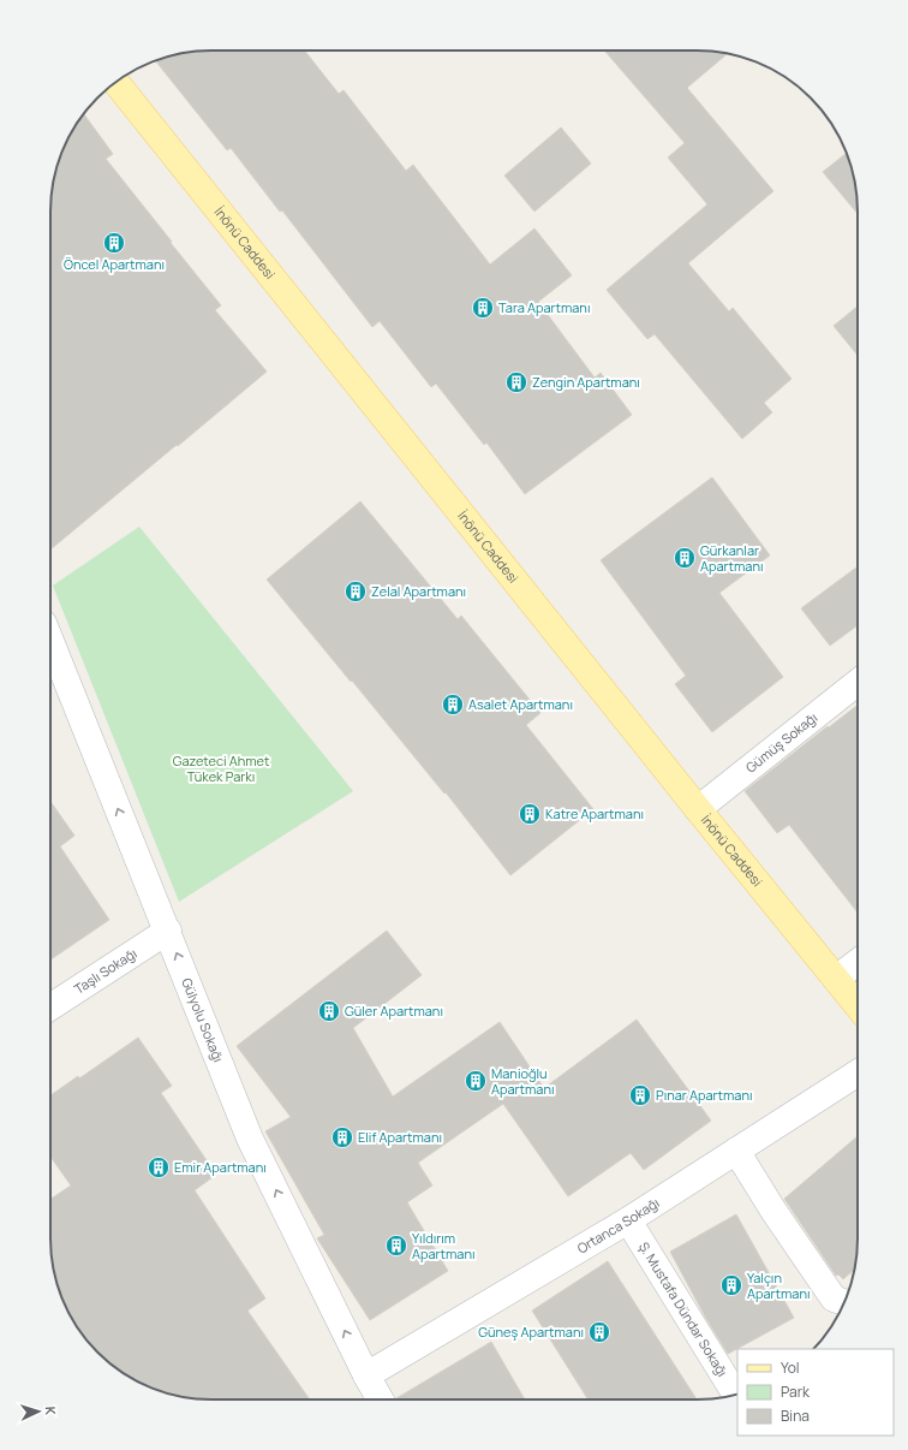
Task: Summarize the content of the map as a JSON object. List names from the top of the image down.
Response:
{
  "streets": {
    "main road": ["İnönü Caddesi"],
    "street": [
      "Gümüş Sokağı",
      "Taşlı Sokağı",
      "Gülyolu Sokağı",
      "Ortanca Sokağı",
      "Ş. Mustafa Dündar Sokağı"
    ]
  },
  "crossings": [
    ["İnönü Caddesi", "Gümüş Sokağı"],
    ["Taşlı Sokağı", "Gülyolu Sokağı"],
    ["Gülyolu Sokağı", "Ortanca Sokağı"],
    ["Ortanca Sokağı", "Ş. Mustafa Dündar Sokağı"]
  ],
  "one_way": ["Gülyolu Sokağı"],
  "parks": ["Gazeteci Ahmet Tükek Parkı"],
  "places": {
    "building": [
      "Öncel Apartmanı",
      "Tara Apartmanı",
      "Zengin Apartmanı",
      "Gürkanlar Apartmanı",
      "Zelal Apartmanı",
      "Asalet Apartmanı",
      "Katre Apartmanı",
      "Güler Apartmanı",
      "Manioğlu Apartmanı",
      "Pınar Apartmanı",
      "Elif Apartmanı",
      "Emir Apartmanı",
      "Yıldırım Apartmanı",
      "Yalçın Apartmanı",
      "Güneş Apartmanı"
    ]
  },
  "legend": ["Yol", "Park", "Bina"],
  "north": "right"
}
